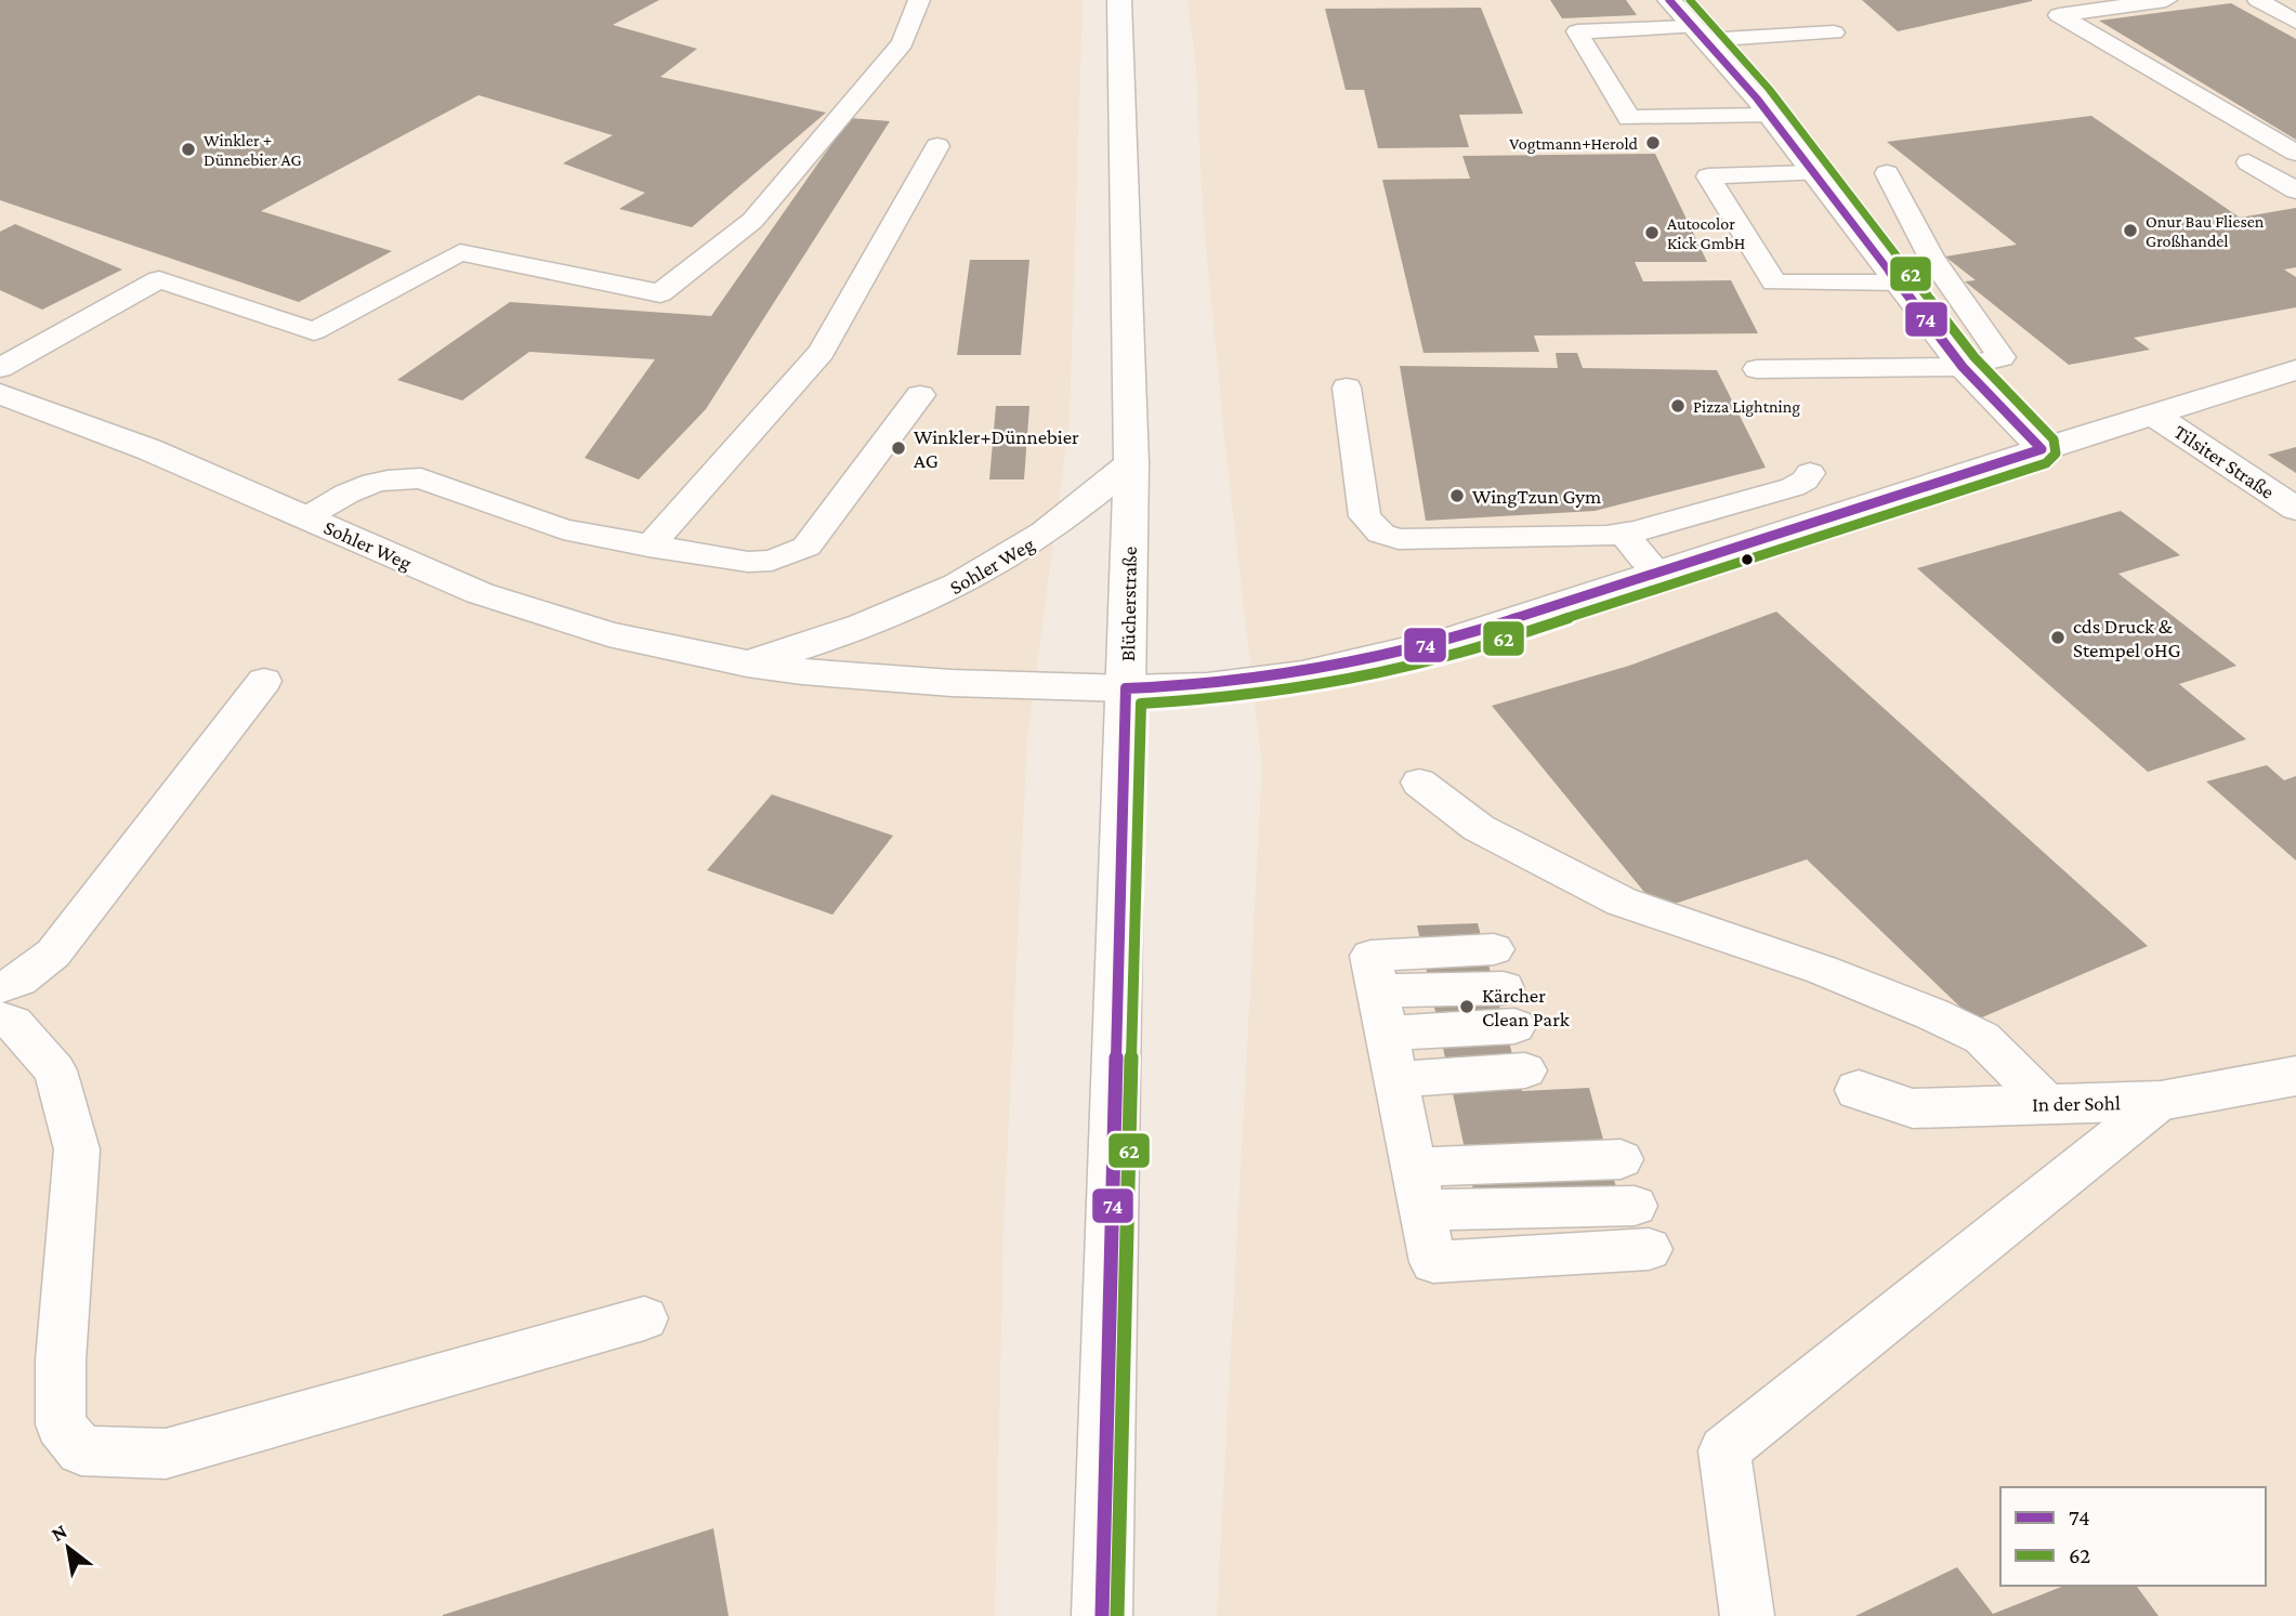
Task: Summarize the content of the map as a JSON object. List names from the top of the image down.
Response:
{
  "streets": {
    "street": [
      "Tilsiter Straße",
      "Sohler Weg",
      "Blücherstraße",
      "In der Sohl"
    ]
  },
  "crossings": [
    ["Tilsiter Straße", "Sohler Weg"],
    ["Sohler Weg", "Blücherstraße"]
  ],
  "places": [
    "Vogtmann+Herold",
    "Winkler + Dünnebier AG",
    "Onur Bau Fliesen Großhandel",
    "Autocolor Kick GmbH",
    "Pizza Lightning",
    "Winkler+Dünnebier AG",
    "WingTzun Gym",
    "cds Druck & Stempel oHG",
    "Kärcher Clean Park"
  ],
  "lines": ["transit line 74", "transit line 62"],
  "legend": ["74", "62"],
  "north": "top left"
}
